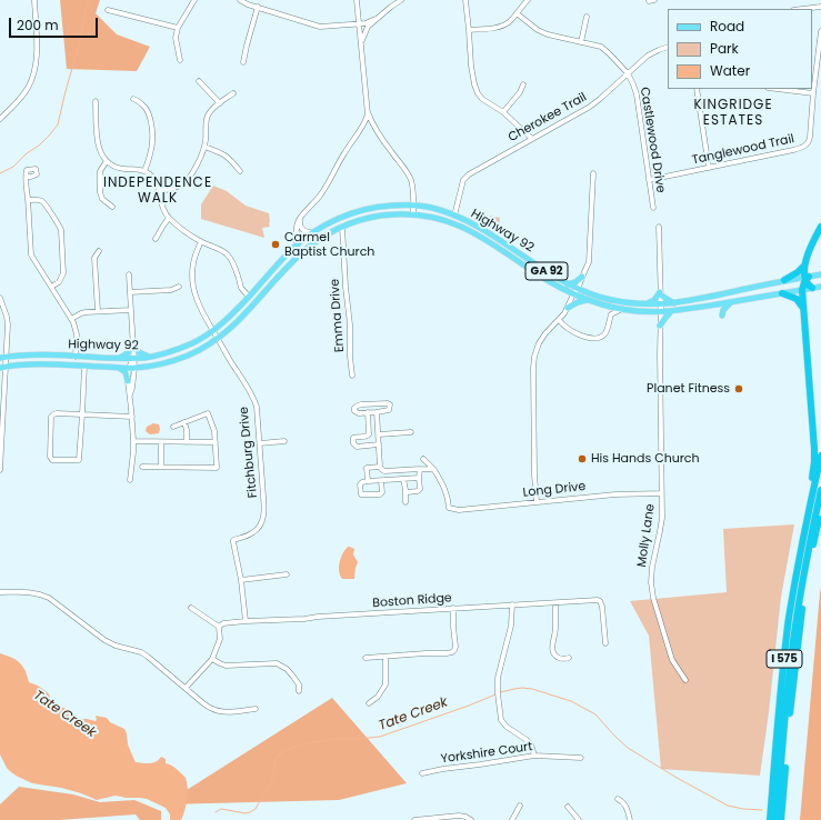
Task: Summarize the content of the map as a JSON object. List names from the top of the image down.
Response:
{
  "streets": {
    "highway": ["I 575"],
    "main road": ["Highway 92", "GA 92"],
    "street": [
      "Cherokee Trail",
      "Castlewood Drive",
      "Tanglewood Trail",
      "Emma Drive",
      "Fitchburg Drive",
      "Long Drive",
      "Molly Lane",
      "Boston Ridge",
      "Yorkshire Court"
    ]
  },
  "crossings": [
    ["Cherokee Trail", "Castlewood Drive"],
    ["Cherokee Trail", "Highway 92"],
    ["Castlewood Drive", "Tanglewood Trail"],
    ["Highway 92", "Emma Drive"],
    ["Highway 92", "Fitchburg Drive"],
    ["Highway 92", "Molly Lane"],
    ["Long Drive", "Molly Lane"]
  ],
  "districts": ["KINGRIDGE ESTATES", "INDEPENDENCE WALK"],
  "water": ["Tate Creek"],
  "places": ["Carmel Baptist Church", "Planet Fitness", "His Hands Church"],
  "legend": ["Road", "Park", "Water"],
  "scale_bar": "200 m"
}
